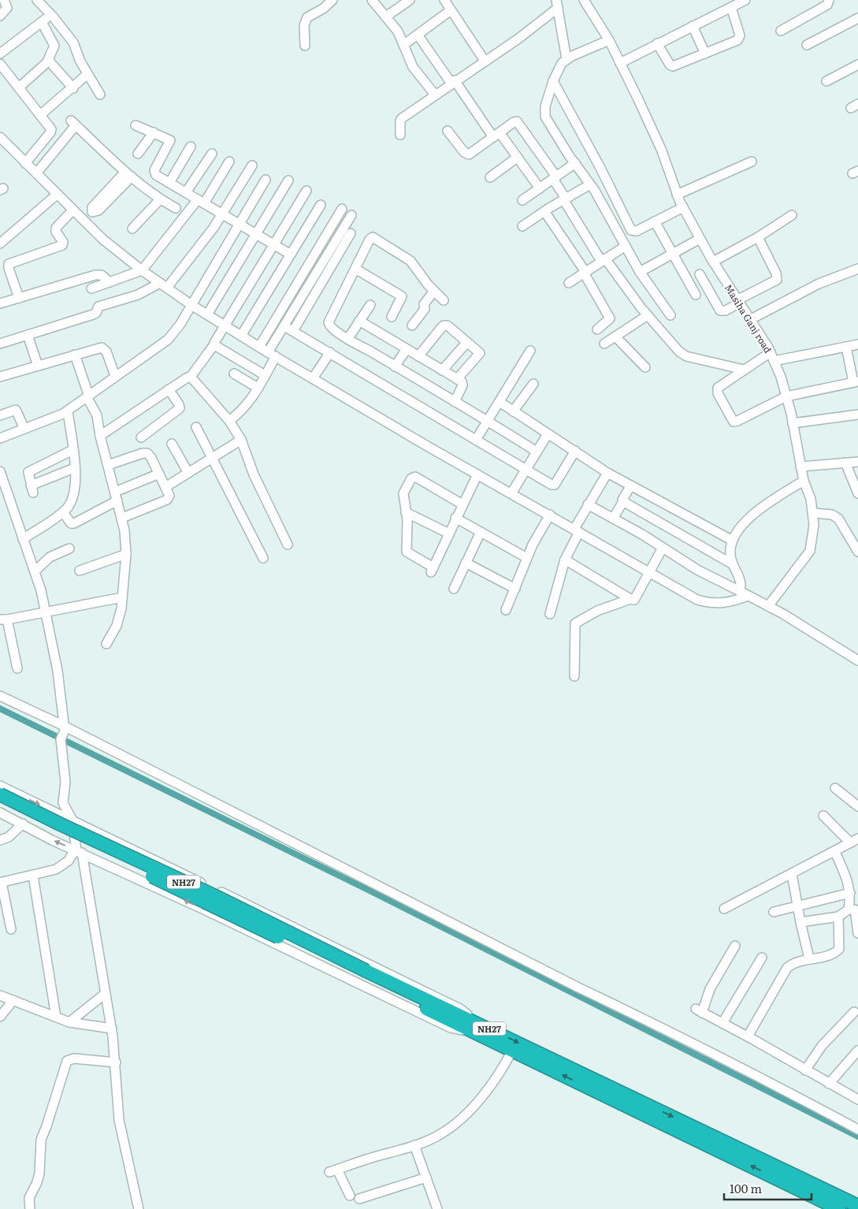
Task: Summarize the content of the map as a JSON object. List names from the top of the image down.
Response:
{
  "streets": {
    "highway": ["NH27"],
    "street": ["Masiha Ganj road"]
  },
  "scale_bar": "100 m"
}
